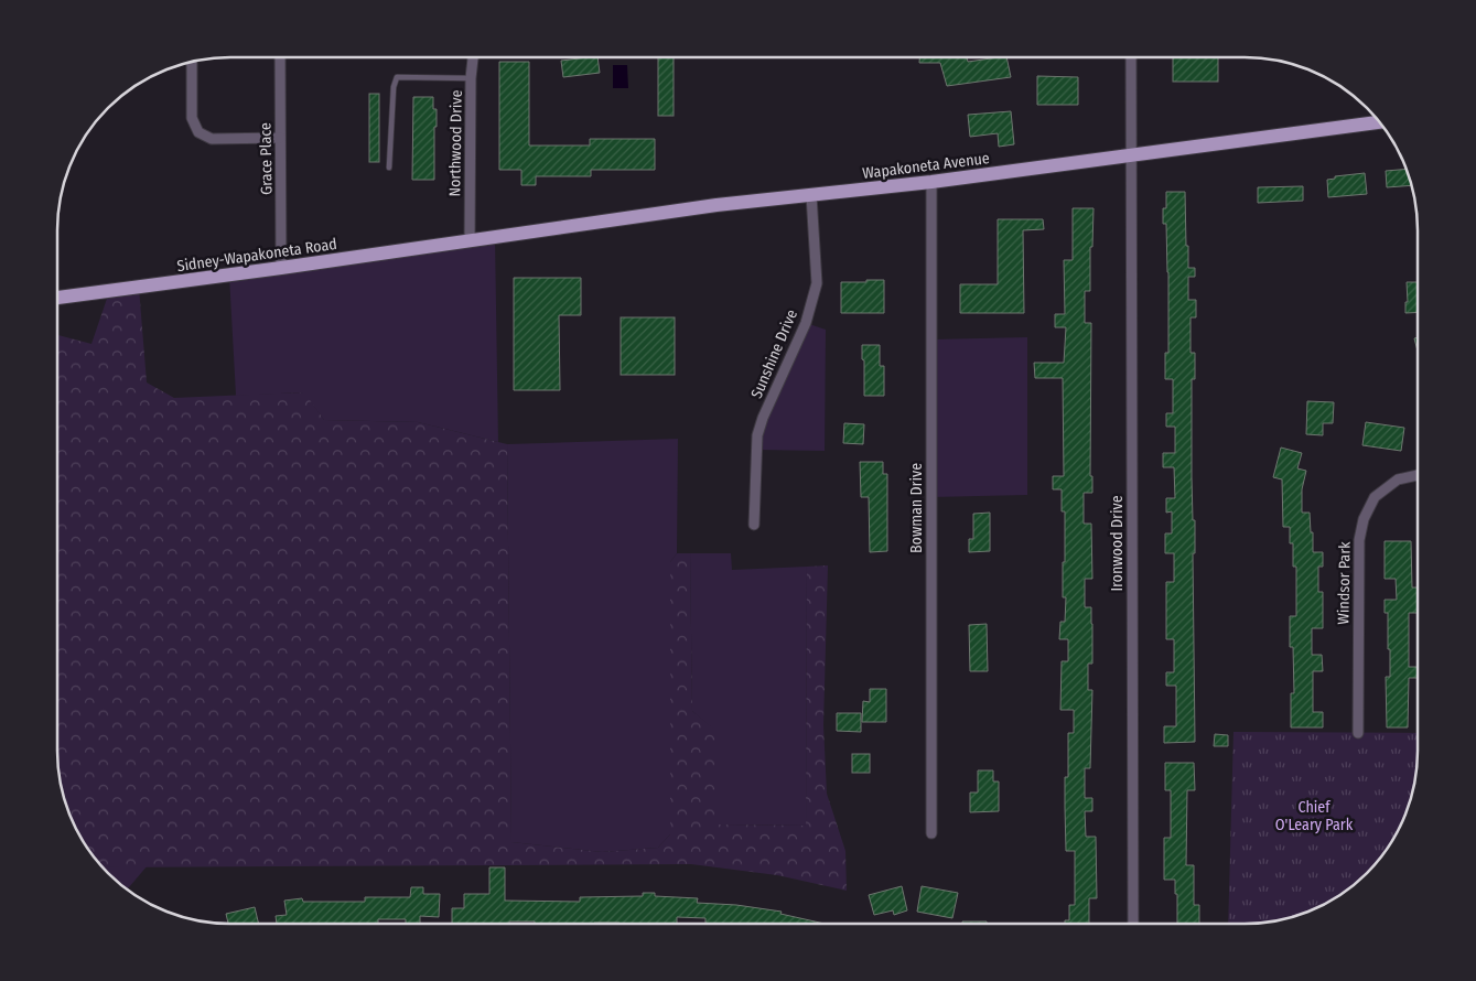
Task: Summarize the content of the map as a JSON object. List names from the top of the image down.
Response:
{
  "streets": {
    "main road": ["Wapakoneta Avenue", "Sidney-Wapakoneta Road"],
    "street": [
      "Northwood Drive",
      "Grace Place",
      "Sunshine Drive",
      "Bowman Drive",
      "Ironwood Drive",
      "Windsor Park"
    ]
  },
  "crossings": [
    ["Northwood Drive", "Wapakoneta Avenue"],
    ["Northwood Drive", "Sidney-Wapakoneta Road"],
    ["Grace Place", "Sidney-Wapakoneta Road"],
    ["Wapakoneta Avenue", "Sidney-Wapakoneta Road"],
    ["Wapakoneta Avenue", "Sunshine Drive"],
    ["Wapakoneta Avenue", "Bowman Drive"],
    ["Wapakoneta Avenue", "Ironwood Drive"]
  ],
  "parks": ["Chief O'Leary Park"]
}
